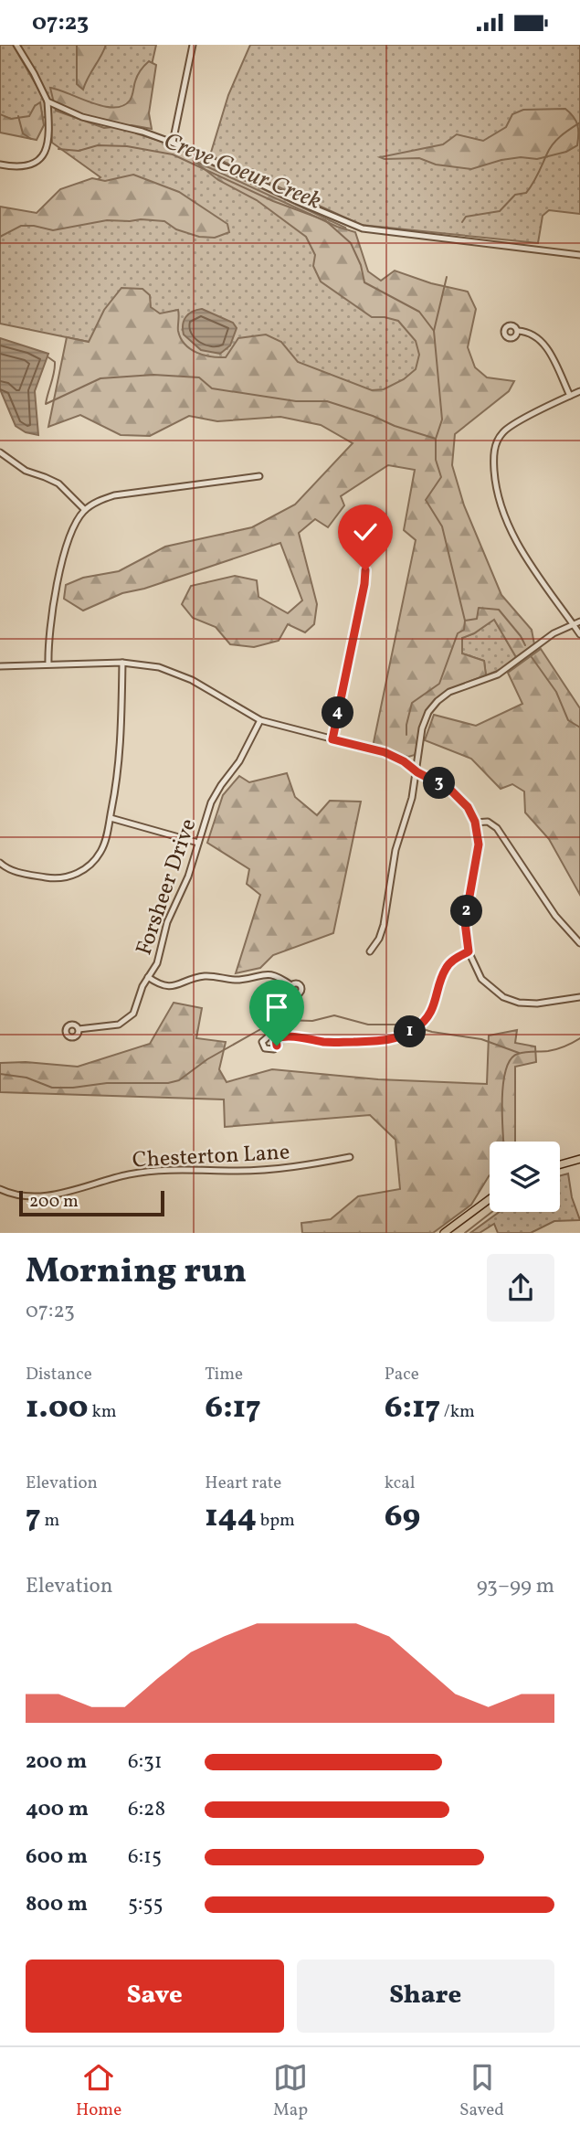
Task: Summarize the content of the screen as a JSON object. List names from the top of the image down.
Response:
{
  "streets": {
    "street": ["Forsheer Drive", "Chesterton Lane"]
  },
  "water": ["Creve Coeur Creek"],
  "scale_bar": "200 m",
  "page": {
    "status": "07:23",
    "pins": [
      "4",
      "3",
      "2",
      "1"
    ],
    "scale": "200 m",
    "heading": ["Morning run", "07:23"],
    "stats": [
      ["Distance", "1.00 km"],
      ["Time", "6:17"],
      ["Pace", "6:17 /km"],
      ["Elevation", "7 m"],
      ["Heart rate", "144 bpm"],
      ["kcal", "69"]
    ],
    "chart": ["Elevation", "93–99 m"],
    "list": [
      {
        "name": "200 m",
        "note": "6:31"
      },
      {
        "name": "400 m",
        "note": "6:28"
      },
      {
        "name": "600 m",
        "note": "6:15"
      },
      {
        "name": "800 m",
        "note": "5:55"
      }
    ],
    "buttons": ["Save", "Share"],
    "tabs": ["Home", "Map", "Saved"]
  }
}
